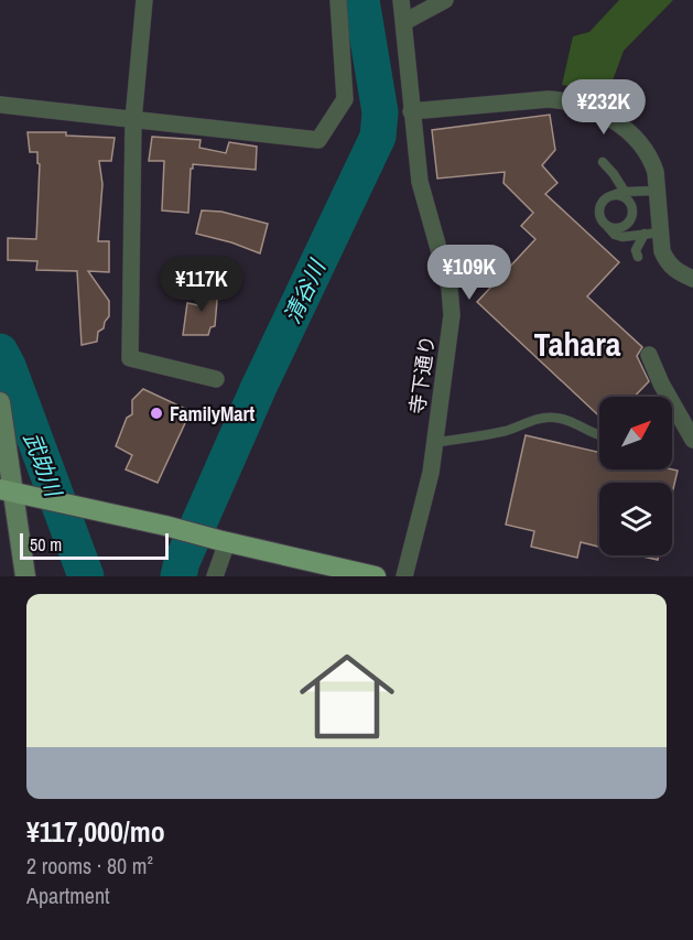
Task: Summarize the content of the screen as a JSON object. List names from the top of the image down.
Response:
{
  "streets": {
    "street": ["寺下通り"]
  },
  "districts": ["Tahara"],
  "water": ["清谷川", "武助川"],
  "places": ["FamilyMart"],
  "scale_bar": "50 m",
  "north": "top right",
  "page": {
    "price": ["¥232K", "¥109K", "¥117K"],
    "scale": "50 m",
    "list": [
      {
        "name": "¥117,000/mo",
        "note": "2 rooms · 80 m² · Apartment"
      }
    ]
  }
}
